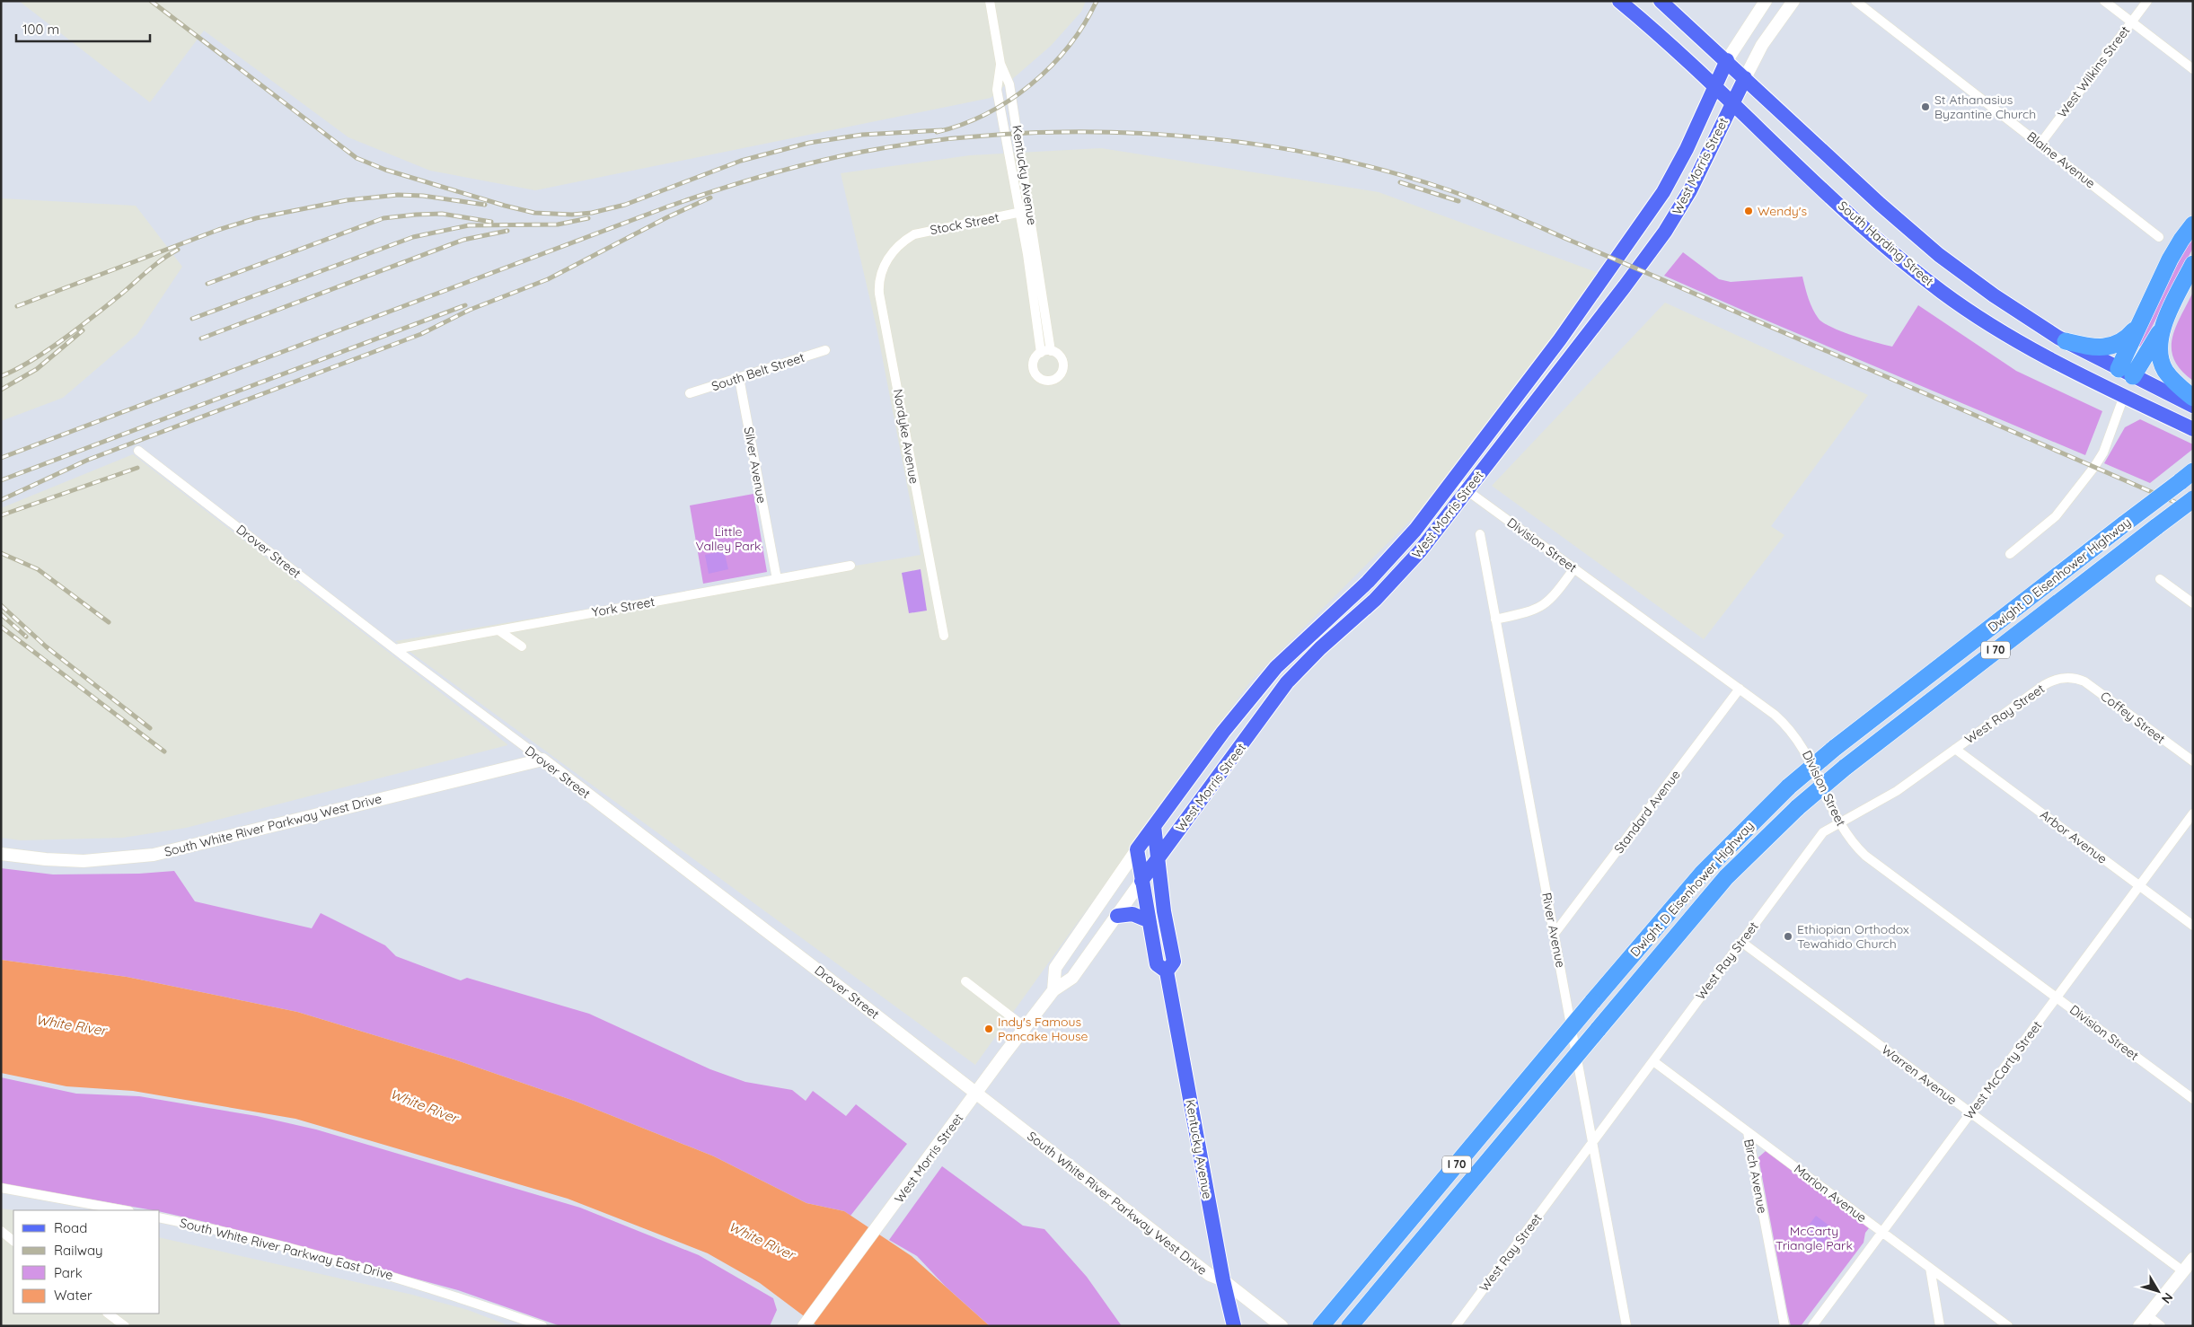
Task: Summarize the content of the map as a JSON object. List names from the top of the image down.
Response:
{
  "streets": {
    "highway": ["Dwight D Eisenhower Highway", "I 70"],
    "main road": ["West Morris Street", "Kentucky Avenue", "South Harding Street"],
    "street": [
      "West Wilkins Street",
      "Blaine Avenue",
      "Stock Street",
      "South Belt Street",
      "Nordyke Avenue",
      "Silver Avenue",
      "Division Street",
      "Drover Street",
      "York Street",
      "West Ray Street",
      "Coffey Street",
      "Standard Avenue",
      "South White River Parkway West Drive",
      "Arbor Avenue",
      "River Avenue",
      "West McCarty Street",
      "Warren Avenue",
      "Birch Avenue",
      "Marion Avenue",
      "South White River Parkway East Drive"
    ]
  },
  "crossings": [
    ["West Wilkins Street", "Blaine Avenue"],
    ["West Morris Street", "Kentucky Avenue"],
    ["West Morris Street", "South Harding Street"],
    ["West Morris Street", "Division Street"],
    ["West Morris Street", "Drover Street"],
    ["West Morris Street", "South White River Parkway West Drive"],
    ["Kentucky Avenue", "Stock Street"],
    ["Kentucky Avenue", "South White River Parkway West Drive"],
    ["Stock Street", "Nordyke Avenue"],
    ["South Belt Street", "Silver Avenue"],
    ["Silver Avenue", "York Street"],
    ["Division Street", "West Ray Street"],
    ["Division Street", "Standard Avenue"],
    ["Division Street", "West McCarty Street"],
    ["Drover Street", "York Street"],
    ["Drover Street", "South White River Parkway West Drive"],
    ["West Ray Street", "Coffey Street"],
    ["West Ray Street", "Arbor Avenue"],
    ["West Ray Street", "River Avenue"],
    ["West Ray Street", "Warren Avenue"],
    ["West Ray Street", "Marion Avenue"],
    ["Standard Avenue", "River Avenue"],
    ["Arbor Avenue", "West McCarty Street"],
    ["West McCarty Street", "Warren Avenue"],
    ["West McCarty Street", "Marion Avenue"],
    ["Birch Avenue", "Marion Avenue"]
  ],
  "water": ["White River"],
  "parks": ["Little Valley Park", "McCarty Triangle Park"],
  "places": [
    "St Athanasius Byzantine Church",
    "Wendy's",
    "Ethiopian Orthodox Tewahido Church",
    "Indy's Famous Pancake House"
  ],
  "legend": [
    "Road",
    "Railway",
    "Park",
    "Water"
  ],
  "scale_bar": "100 m",
  "north": "bottom right"
}
